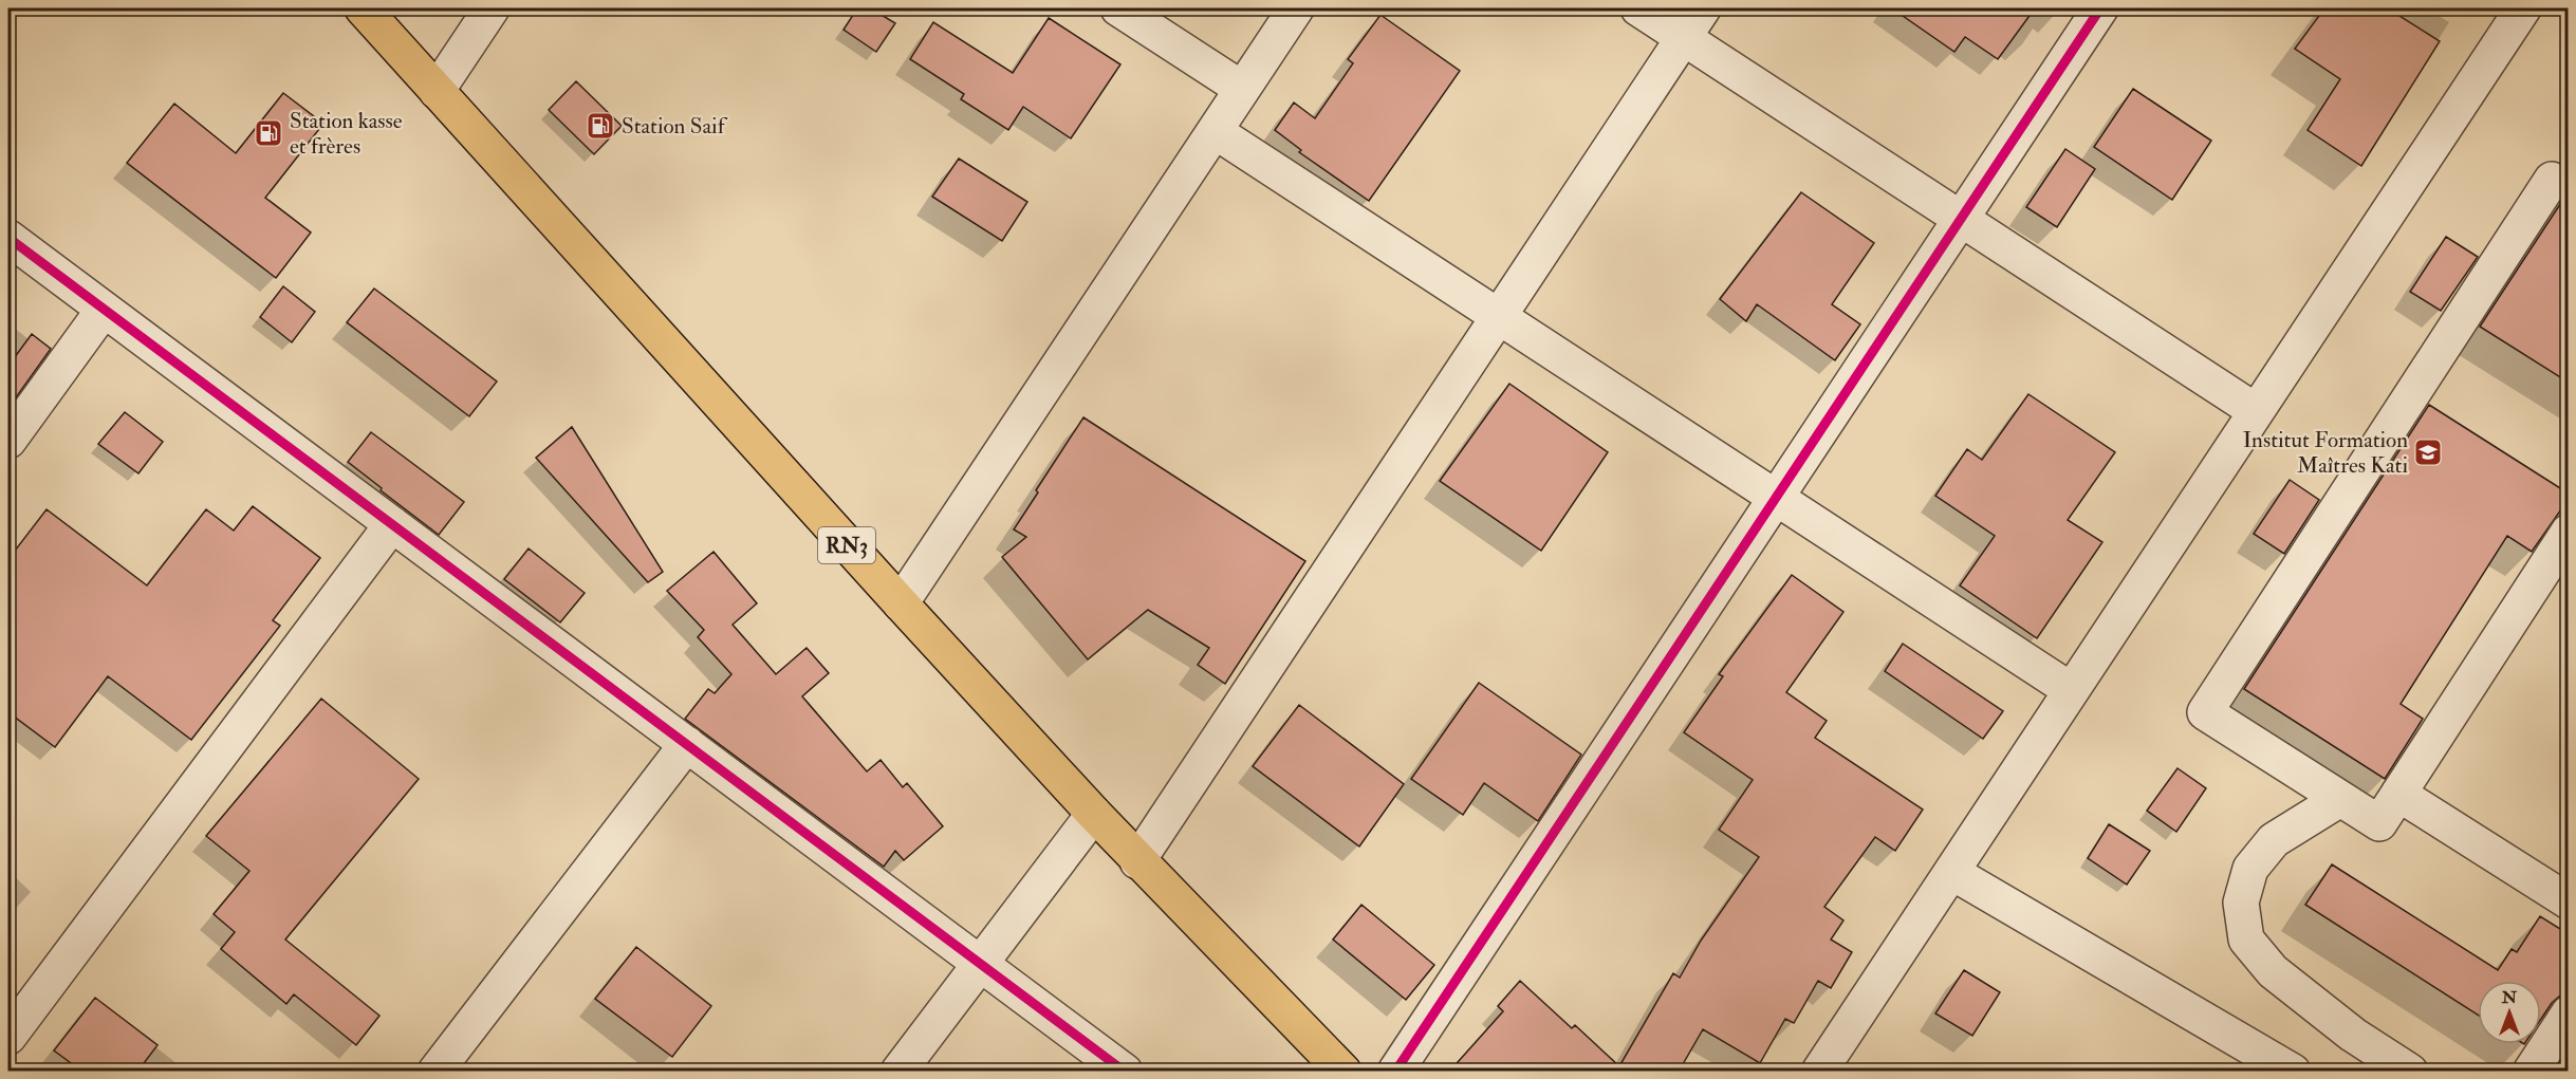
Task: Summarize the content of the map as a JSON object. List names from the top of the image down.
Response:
{
  "streets": {
    "highway": ["RN3"]
  },
  "places": {
    "fuel station": ["Station Saif", "Station kasse et frères"],
    "school or university": ["Institut Formation Maîtres Kati"]
  },
  "north": "top"
}
